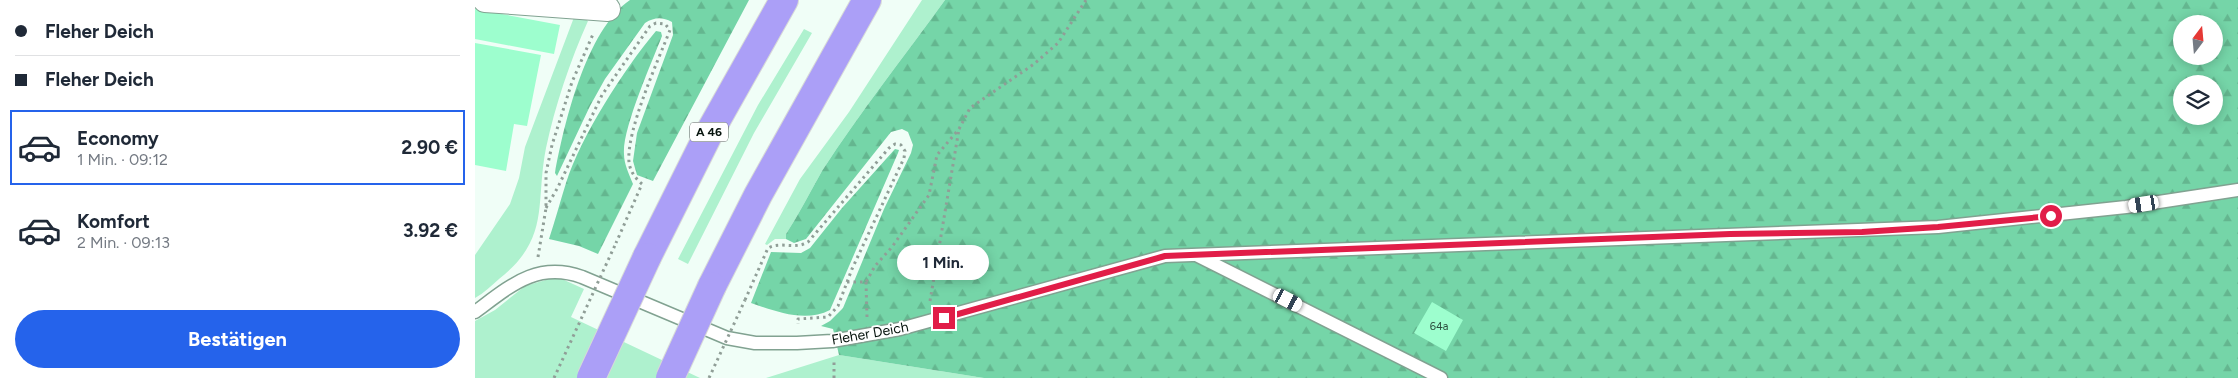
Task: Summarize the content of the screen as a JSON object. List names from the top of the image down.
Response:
{
  "streets": {
    "highway": ["A 46"],
    "lane": ["Fleher Deich"]
  },
  "house_numbers": ["64a"],
  "north": "top",
  "page": {
    "banner": ["Fleher Deich", "Fleher Deich"],
    "list": [
      {
        "name": "Economy",
        "note": "1 Min. · 09:12",
        "value": "2.90 €"
      },
      {
        "name": "Komfort",
        "note": "2 Min. · 09:13",
        "value": "3.92 €"
      }
    ],
    "bubble": "1 Min.",
    "buttons": "Bestätigen"
  }
}
